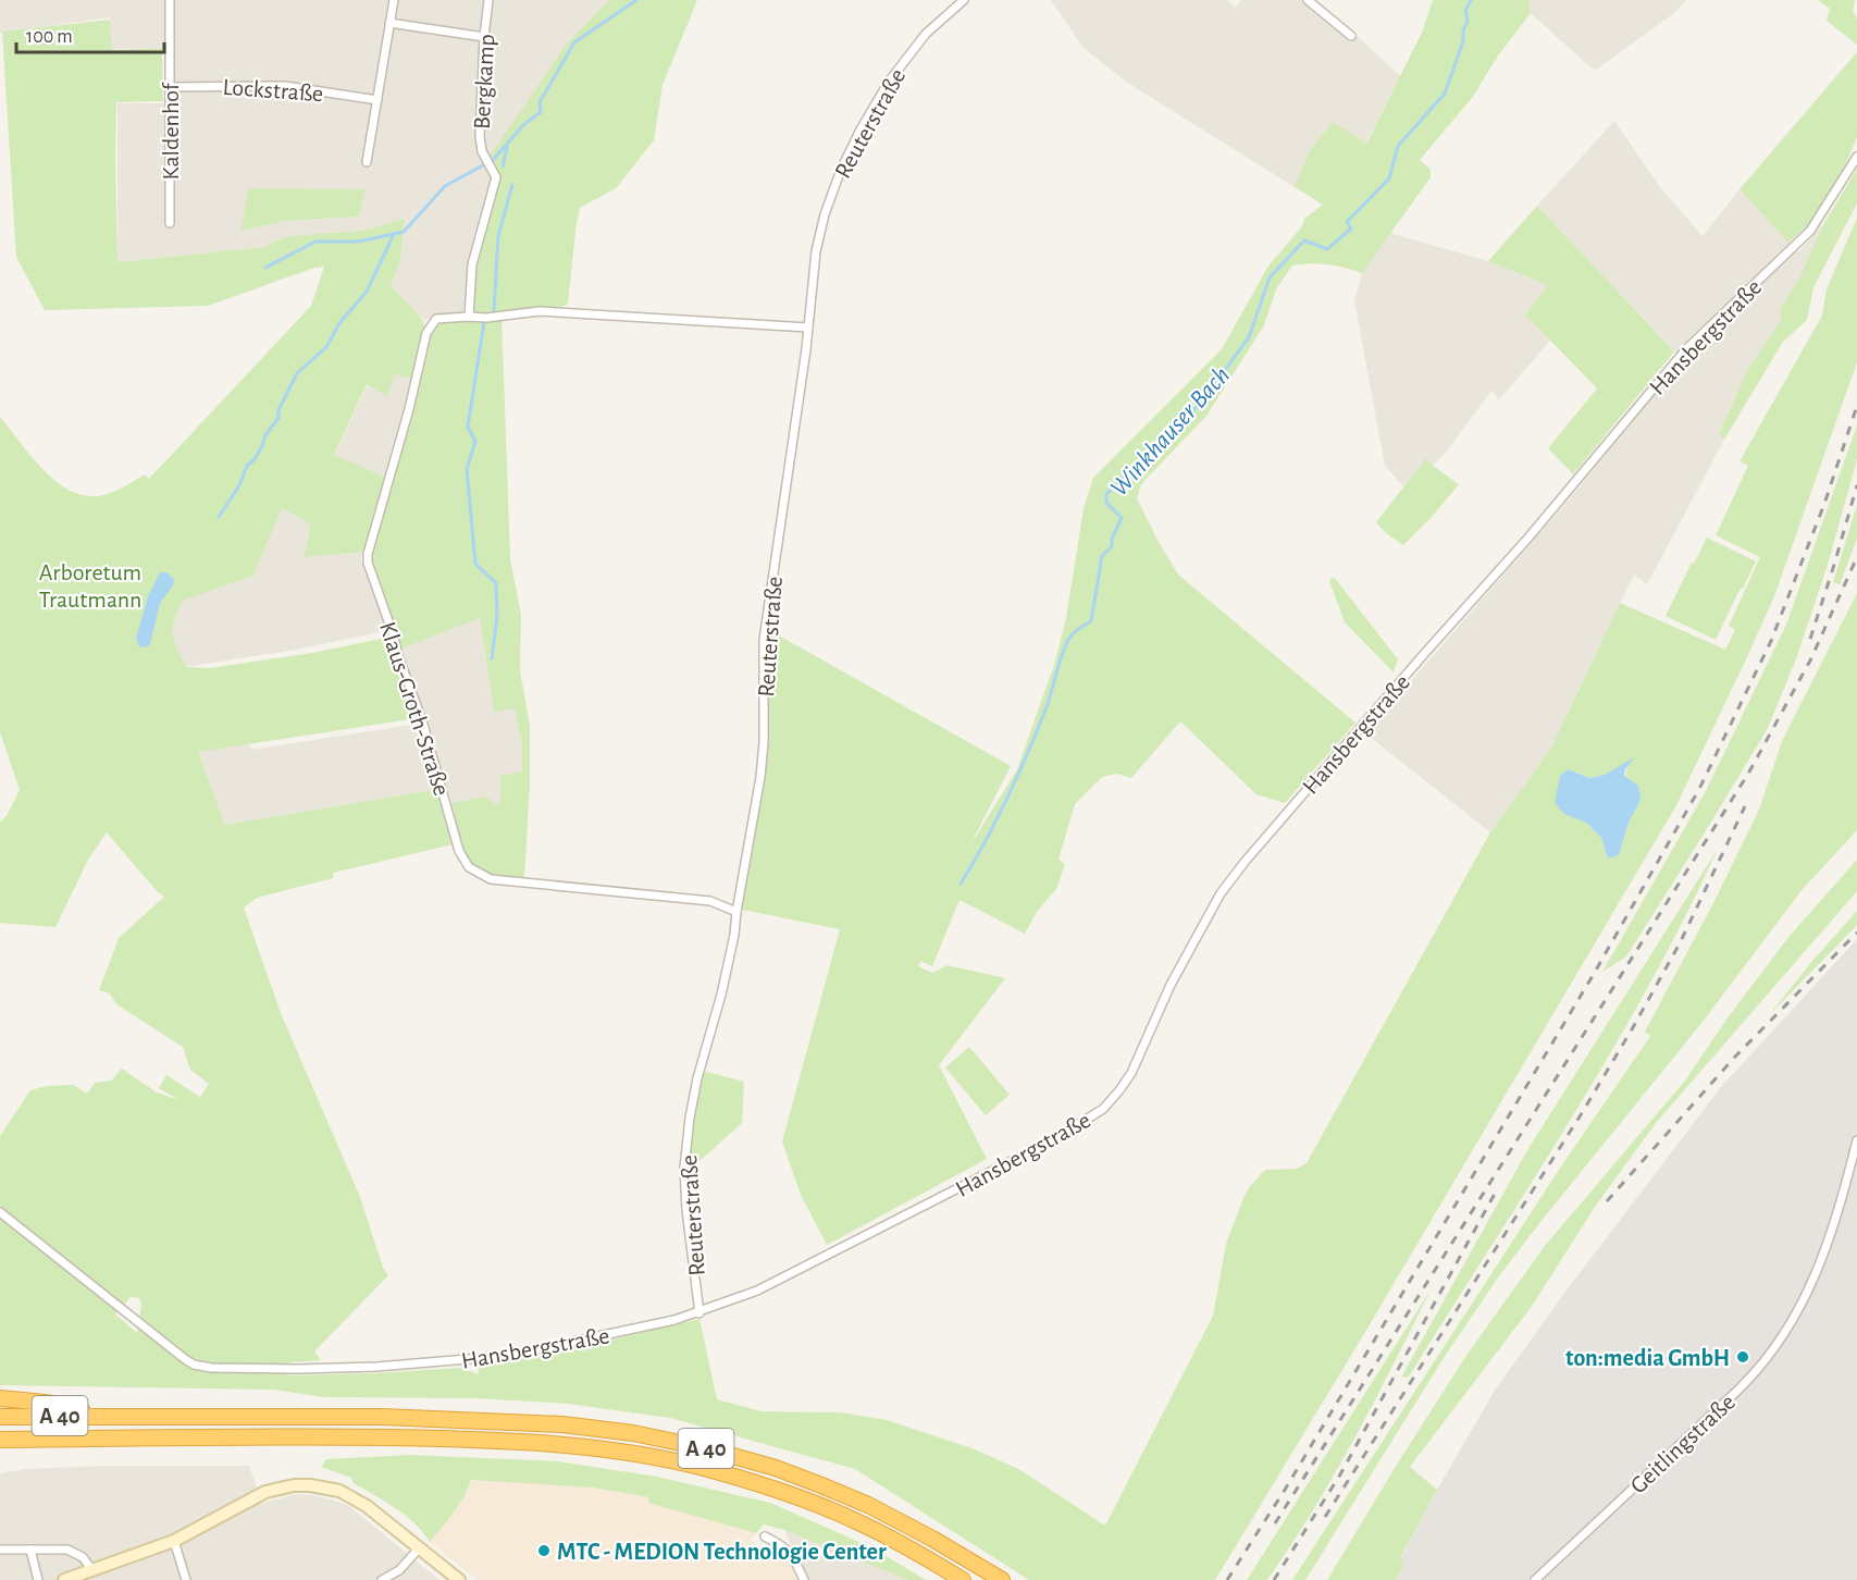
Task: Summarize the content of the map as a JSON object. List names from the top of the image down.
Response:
{
  "streets": {
    "highway": ["A 40"],
    "street": [
      "Bergkamp",
      "Lockstraße",
      "Reuterstraße",
      "Kaldenhof",
      "Hansbergstraße",
      "Klaus-Groth-Straße",
      "Geitlingstraße"
    ]
  },
  "crossings": [
    ["Bergkamp", "Klaus-Groth-Straße"],
    ["Lockstraße", "Kaldenhof"],
    ["Reuterstraße", "Hansbergstraße"],
    ["Reuterstraße", "Klaus-Groth-Straße"]
  ],
  "water": ["Winkhauser Bach"],
  "parks": ["Arboretum Trautmann"],
  "places": ["ton:media GmbH", "MTC - MEDION Technologie Center"],
  "scale_bar": "100 m"
}
